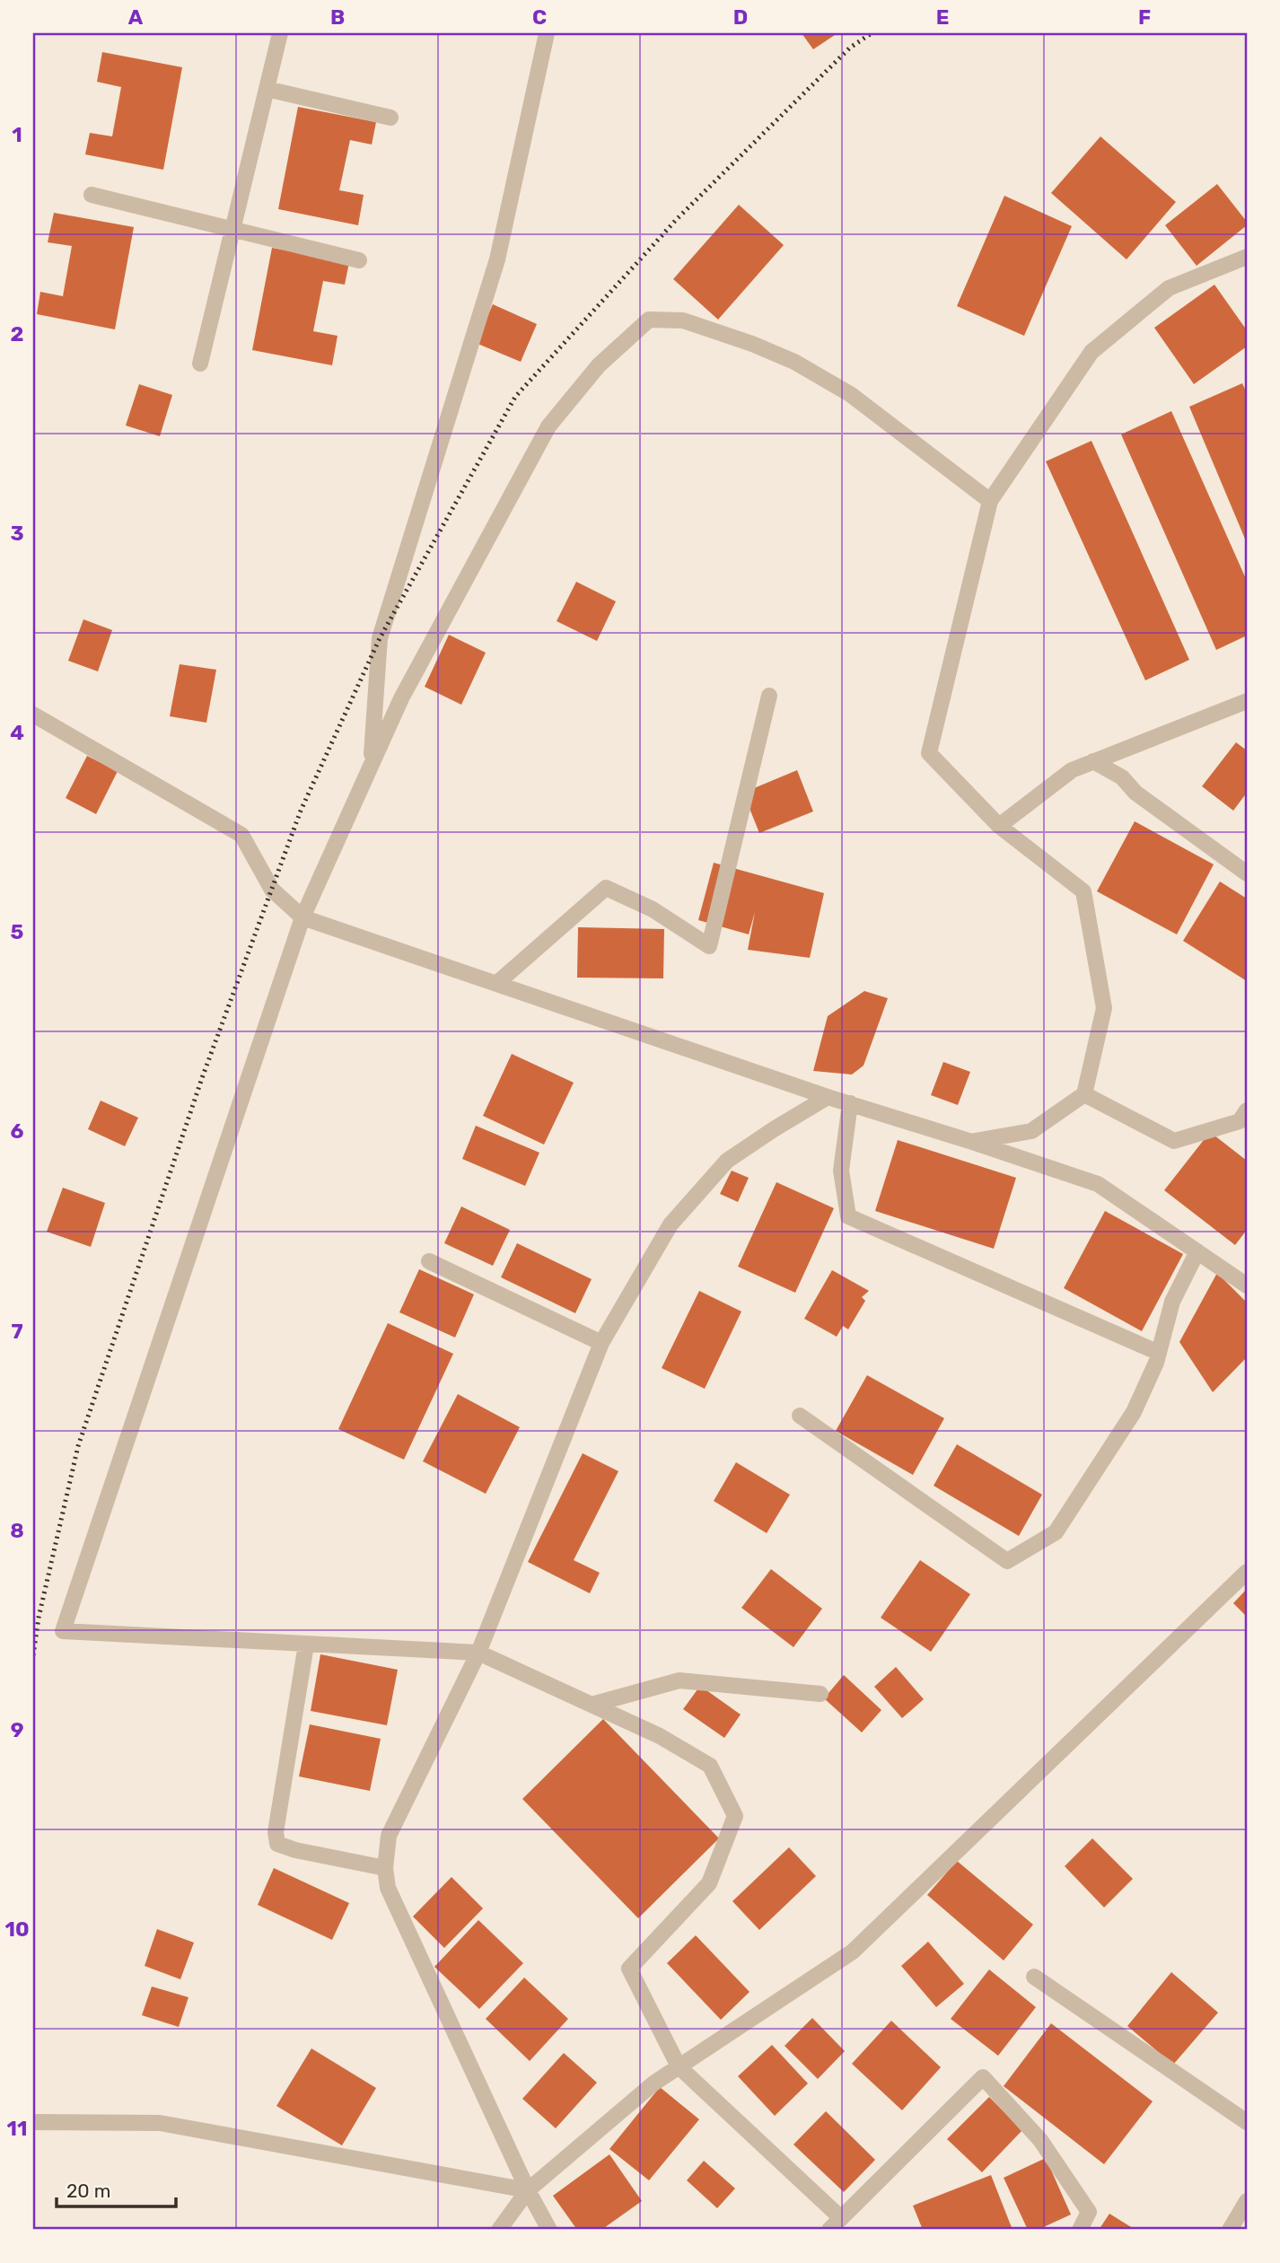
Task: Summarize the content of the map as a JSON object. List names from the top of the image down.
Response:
{
  "scale_bar": "20 m",
  "grid": {
    "columns": [
      "A",
      "B",
      "C",
      "D",
      "E",
      "F"
    ],
    "rows": [
      "1",
      "2",
      "3",
      "4",
      "5",
      "6",
      "7",
      "8",
      "9",
      "10",
      "11"
    ]
  }
}
